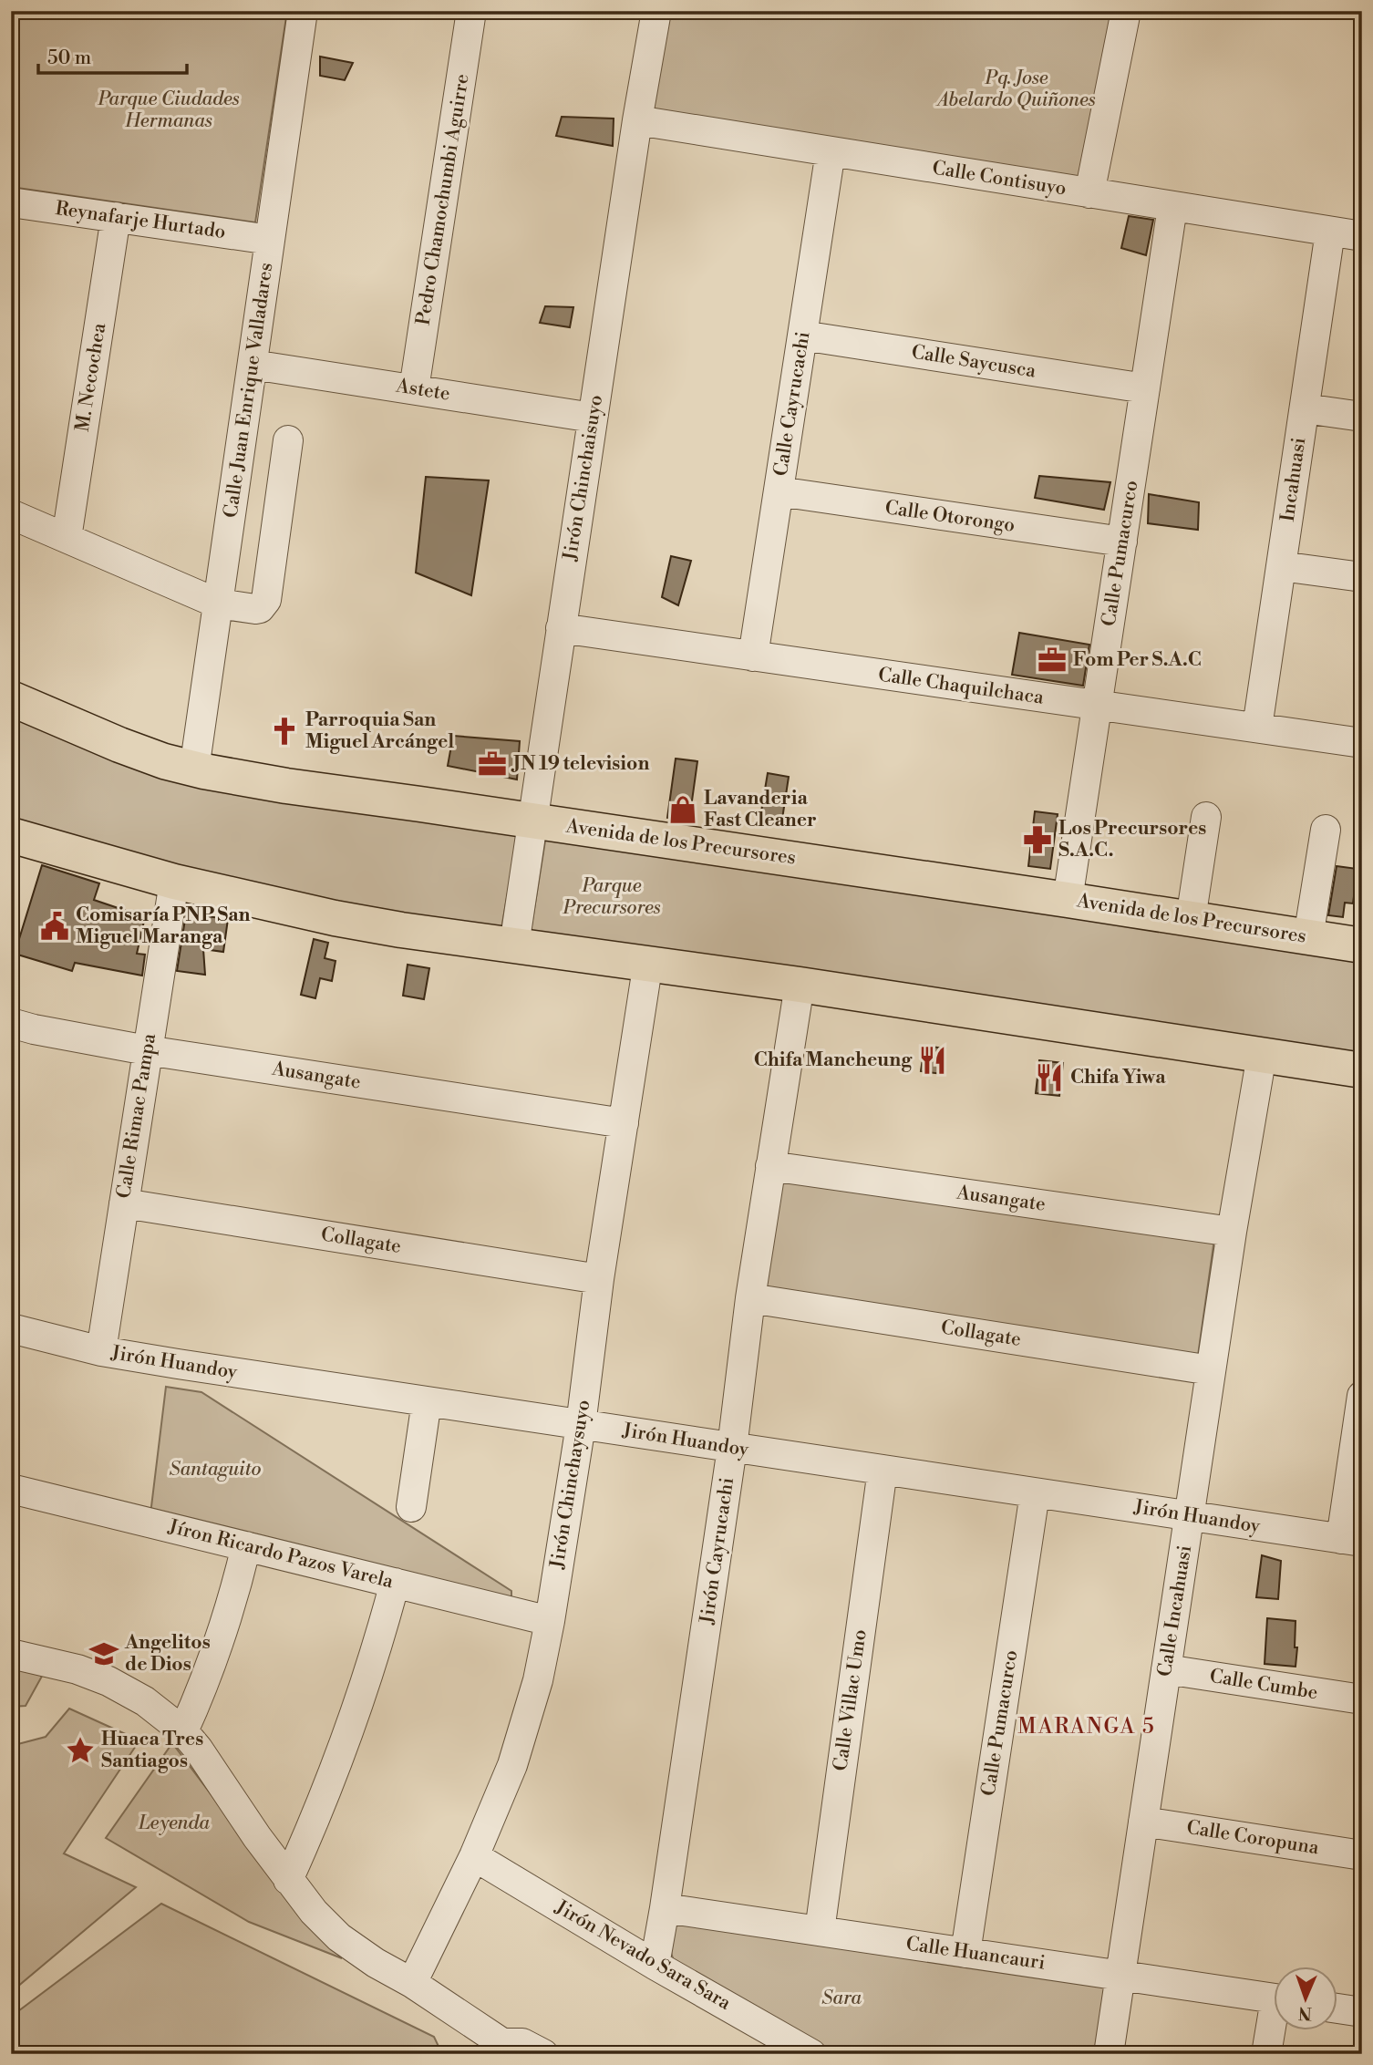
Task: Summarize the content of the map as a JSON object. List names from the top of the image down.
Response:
{
  "streets": {
    "main road": ["Avenida de los Precursores"],
    "street": [
      "Calle Contisuyo",
      "Pedro Chamochumbi Aguirre",
      "Reynafarje Hurtado",
      "Calle Saycusca",
      "M. Necochea",
      "Calle Juan Enrique Valladares",
      "Astete",
      "Calle Cayrucachi",
      "Jirón Chinchaisuyo",
      "Incahuasi",
      "Calle Otorongo",
      "Calle Pumacurco",
      "Calle Chaquilchaca",
      "Ausangate",
      "Calle Rimac Pampa",
      "Collagate",
      "Jirón Huandoy",
      "Jirón Chinchaysuyo",
      "Jirón Cayrucachi",
      "Jíron Ricardo Pazos Varela",
      "Calle Incahuasi",
      "Calle Cumbe",
      "Calle Villac Umo",
      "Calle Coropuna",
      "Calle Huancauri",
      "Jirón Nevado Sara Sara"
    ]
  },
  "crossings": [
    ["Calle Contisuyo", "Calle Cayrucachi"],
    ["Calle Contisuyo", "Jirón Chinchaisuyo"],
    ["Calle Contisuyo", "Incahuasi"],
    ["Calle Contisuyo", "Calle Pumacurco"],
    ["Pedro Chamochumbi Aguirre", "Astete"],
    ["Reynafarje Hurtado", "M. Necochea"],
    ["Reynafarje Hurtado", "Calle Juan Enrique Valladares"],
    ["Calle Saycusca", "Calle Cayrucachi"],
    ["Calle Saycusca", "Calle Pumacurco"],
    ["Calle Juan Enrique Valladares", "Astete"],
    ["Calle Juan Enrique Valladares", "Avenida de los Precursores"],
    ["Astete", "Jirón Chinchaisuyo"],
    ["Calle Cayrucachi", "Calle Otorongo"],
    ["Calle Cayrucachi", "Calle Chaquilchaca"],
    ["Jirón Chinchaisuyo", "Calle Chaquilchaca"],
    ["Jirón Chinchaisuyo", "Avenida de los Precursores"],
    ["Incahuasi", "Calle Chaquilchaca"],
    ["Calle Otorongo", "Calle Pumacurco"],
    ["Calle Pumacurco", "Calle Chaquilchaca"],
    ["Calle Pumacurco", "Avenida de los Precursores"],
    ["Calle Pumacurco", "Jirón Huandoy"],
    ["Calle Pumacurco", "Calle Huancauri"],
    ["Ausangate", "Calle Rimac Pampa"],
    ["Ausangate", "Jirón Chinchaysuyo"],
    ["Ausangate", "Jirón Cayrucachi"],
    ["Ausangate", "Calle Incahuasi"],
    ["Calle Rimac Pampa", "Collagate"],
    ["Calle Rimac Pampa", "Jirón Huandoy"],
    ["Collagate", "Jirón Chinchaysuyo"],
    ["Collagate", "Jirón Cayrucachi"],
    ["Collagate", "Calle Incahuasi"],
    ["Jirón Huandoy", "Jirón Chinchaysuyo"],
    ["Jirón Huandoy", "Jirón Cayrucachi"],
    ["Jirón Huandoy", "Calle Incahuasi"],
    ["Jirón Huandoy", "Calle Villac Umo"],
    ["Jirón Chinchaysuyo", "Jíron Ricardo Pazos Varela"],
    ["Jirón Chinchaysuyo", "Jirón Nevado Sara Sara"],
    ["Jirón Cayrucachi", "Calle Huancauri"],
    ["Jirón Cayrucachi", "Jirón Nevado Sara Sara"],
    ["Calle Incahuasi", "Calle Cumbe"],
    ["Calle Incahuasi", "Calle Coropuna"],
    ["Calle Incahuasi", "Calle Huancauri"],
    ["Calle Villac Umo", "Calle Huancauri"]
  ],
  "districts": ["MARANGA 5"],
  "parks": [
    "Pq. Jose Abelardo Quiñones",
    "Parque Ciudades Hermanas",
    "Parque Precursores",
    "Santaguito",
    "Leyenda",
    "Sara"
  ],
  "places": {
    "office": ["Fom Per S.A.C", "JN 19 television"],
    "church": ["Parroquia San Miguel Arcángel"],
    "shop": ["Lavanderia Fast Cleaner"],
    "pharmacy": ["Los Precursores S.A.C."],
    "public building": ["Comisaría PNP San Miguel Maranga"],
    "restaurant": ["Chifa Mancheung", "Chifa Yiwa"],
    "school or university": ["Angelitos de Dios"],
    "place": ["Huaca Tres Santiagos"]
  },
  "scale_bar": "50 m",
  "north": "bottom"
}
